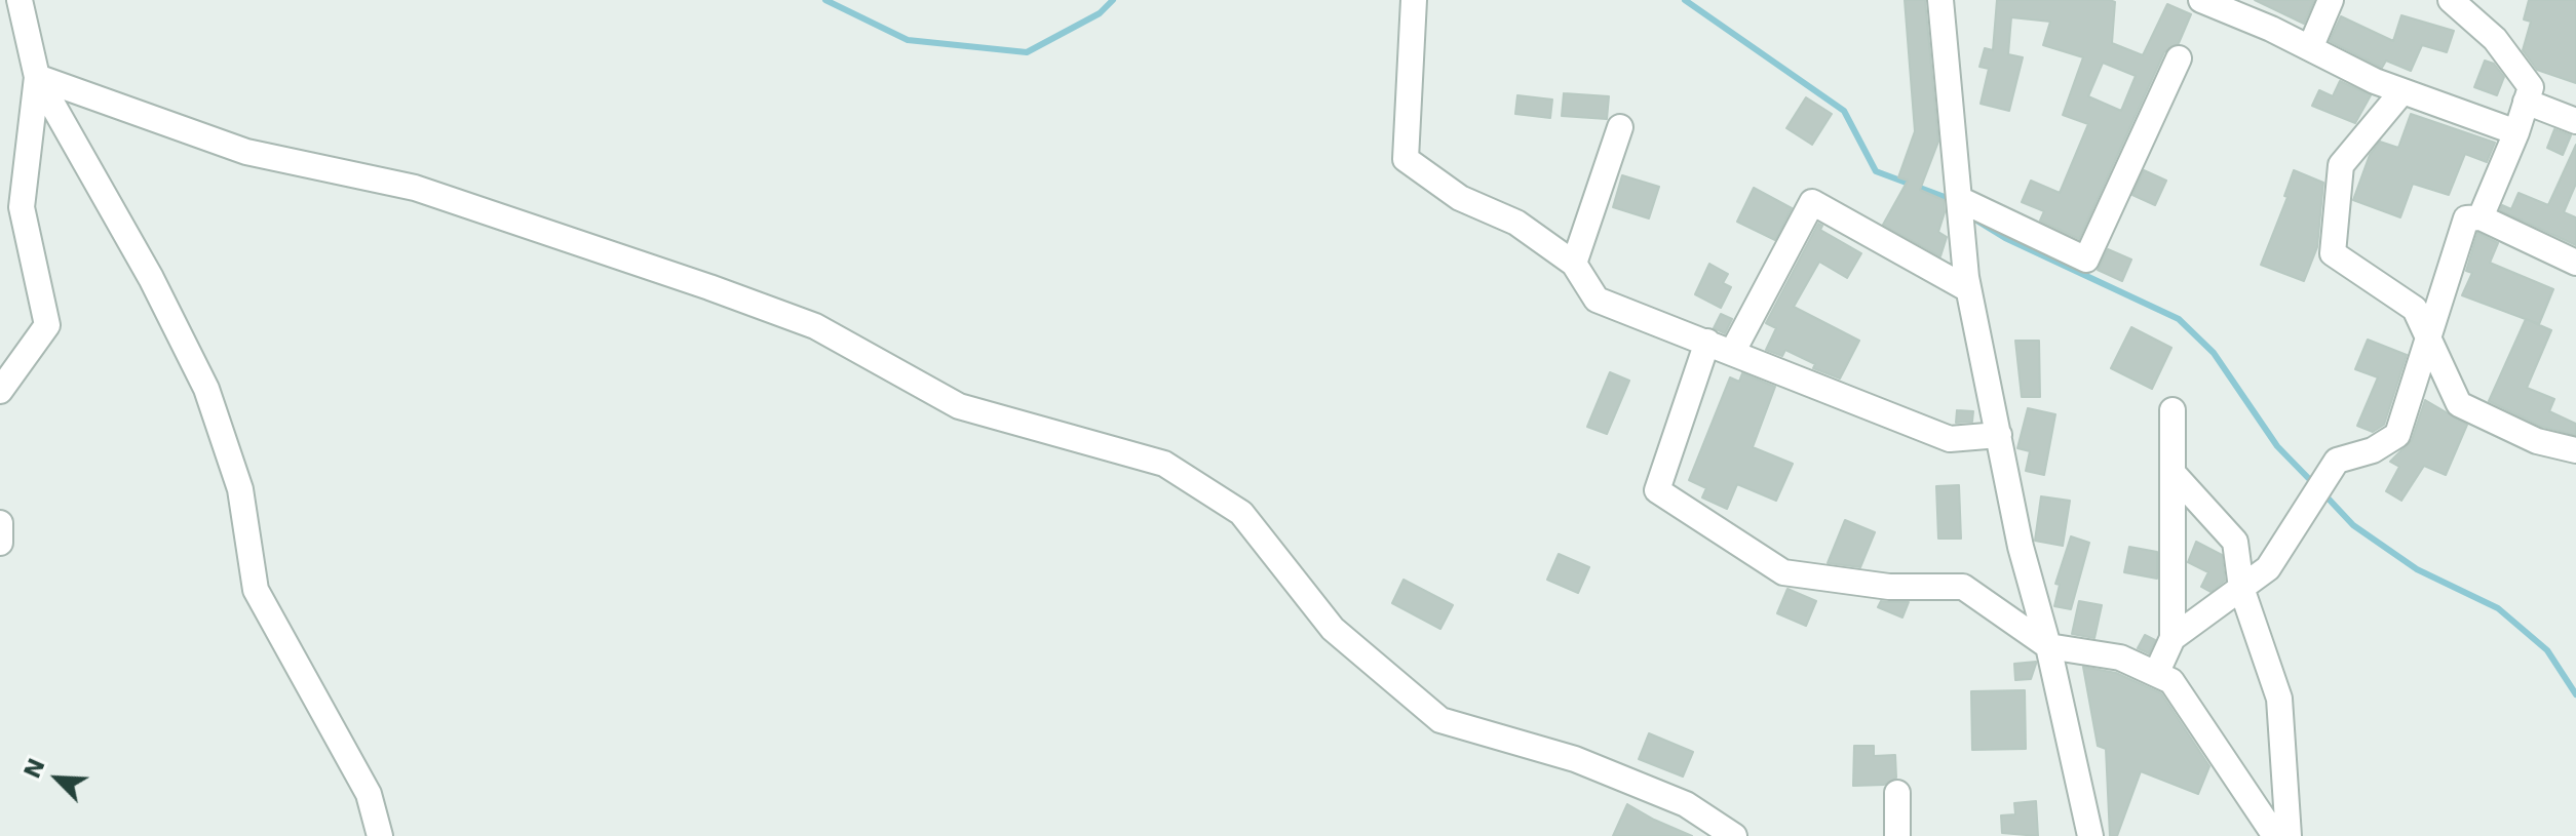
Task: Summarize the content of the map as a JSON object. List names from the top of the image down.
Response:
{
  "north": "top left"
}
